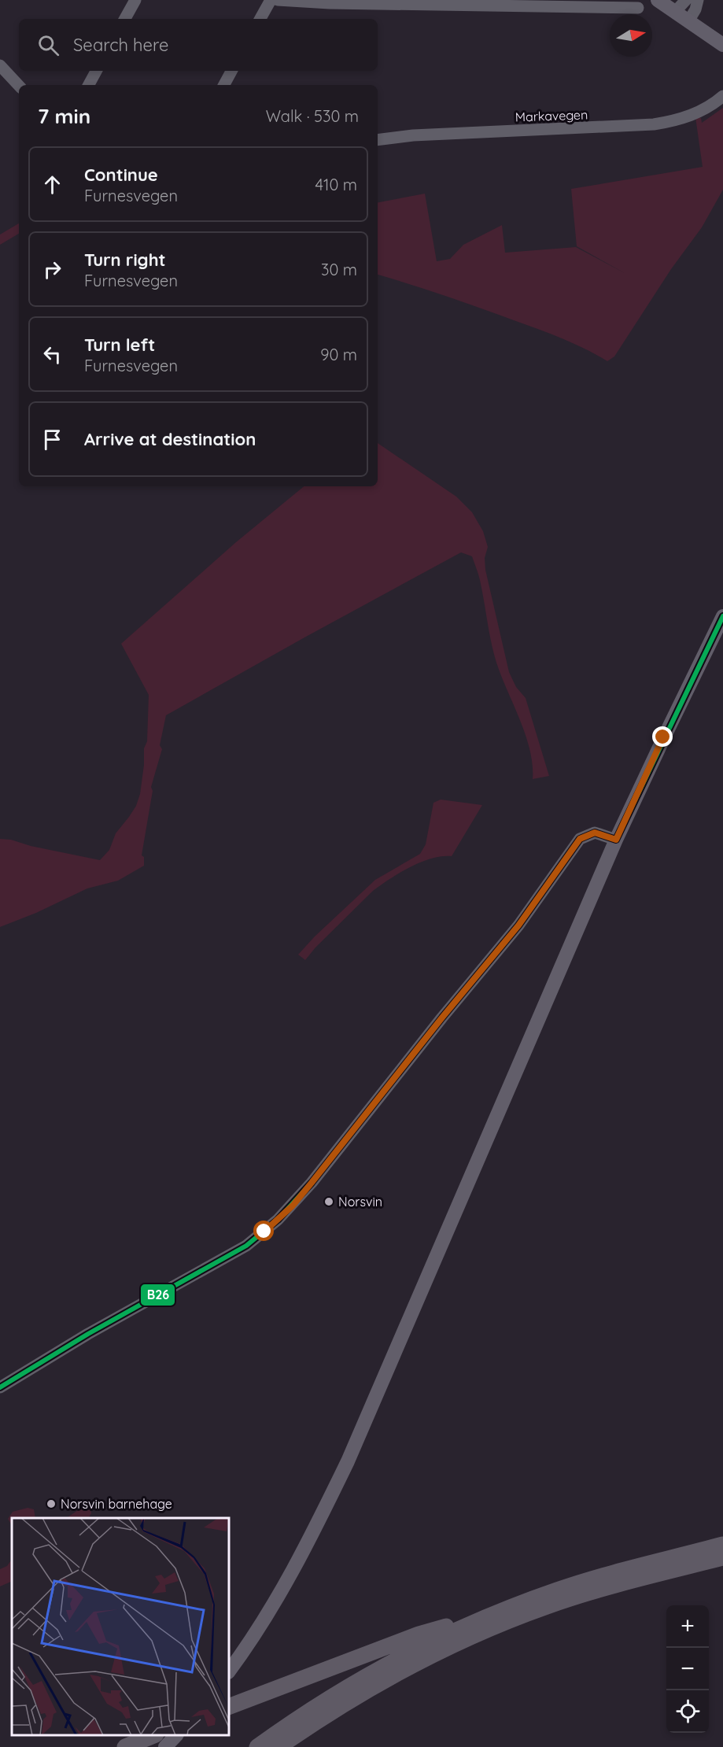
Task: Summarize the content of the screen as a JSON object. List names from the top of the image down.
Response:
{
  "streets": {
    "street": ["Markavegen"]
  },
  "places": ["Norsvin", "Norsvin barnehage"],
  "lines": ["transit line B26"],
  "north": "right",
  "page": {
    "search": "Search here",
    "heading": ["7 min", "Walk · 530 m"],
    "list": [
      ["Continue", "Furnesvegen", "410 m"],
      ["Turn right", "Furnesvegen", "30 m"],
      ["Turn left", "Furnesvegen", "90 m"],
      "Arrive at destination"
    ],
    "map_buttons": ["+", "−"]
  }
}
